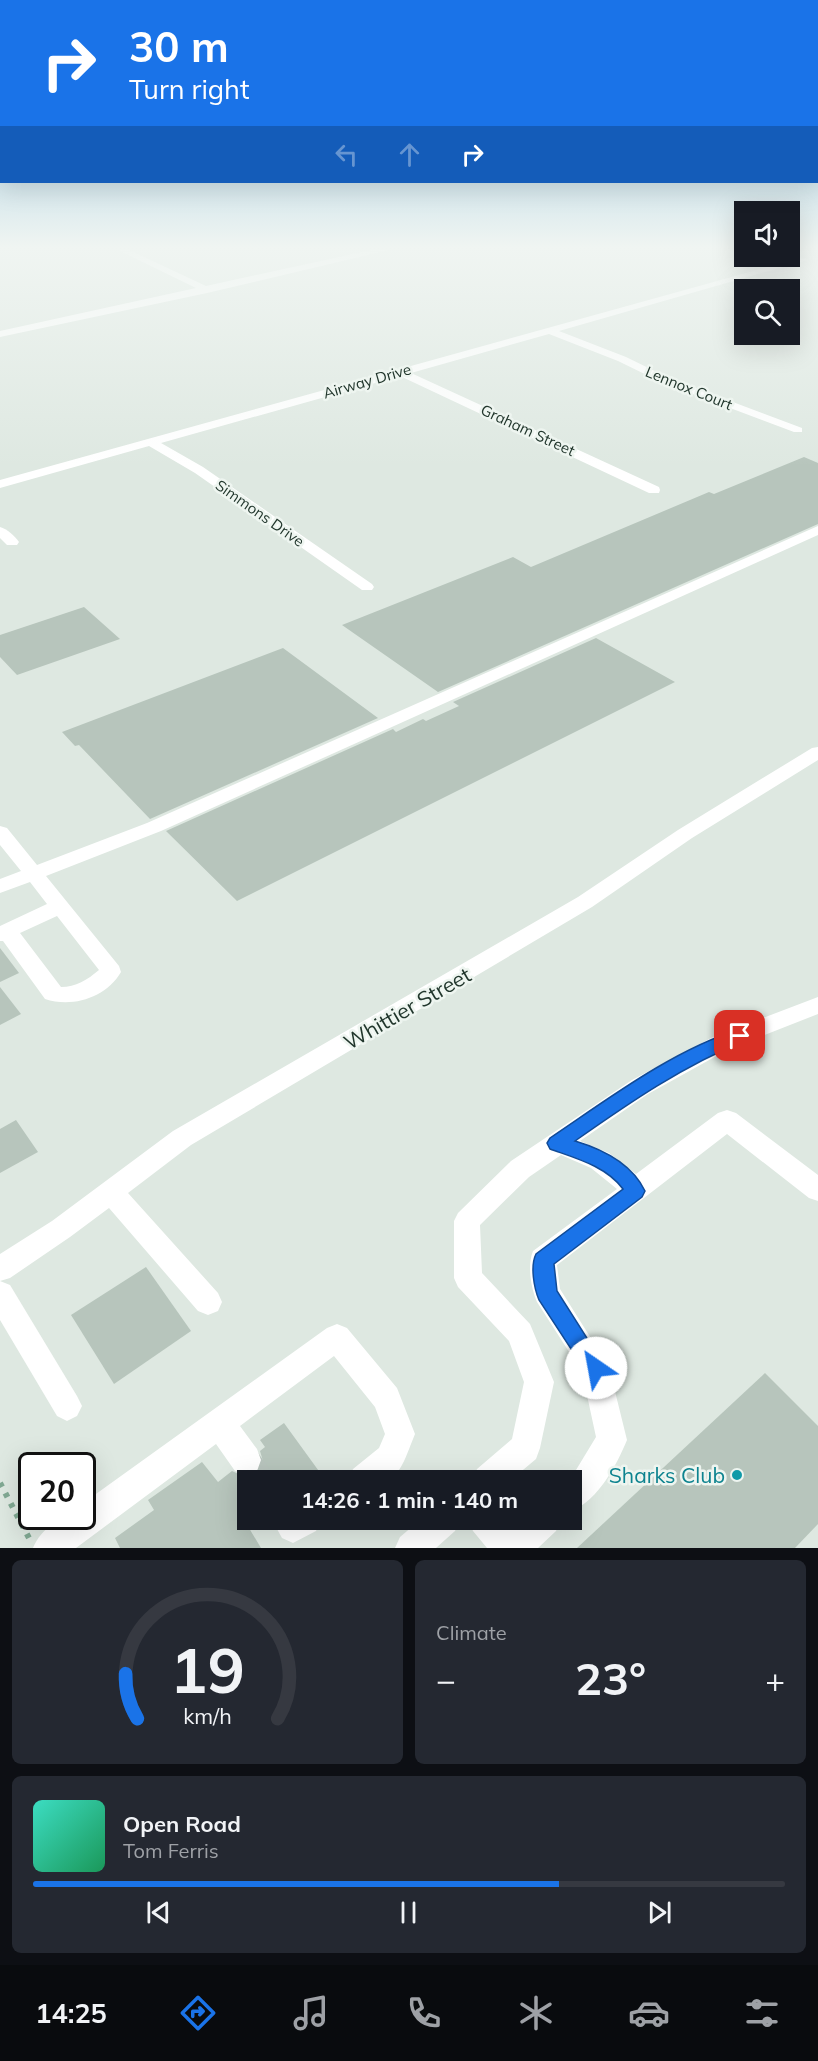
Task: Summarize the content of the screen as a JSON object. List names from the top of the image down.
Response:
{
  "streets": {
    "street": [
      "Airway Drive",
      "Lennox Court",
      "Graham Street",
      "Simmons Drive",
      "Whittier Street"
    ]
  },
  "crossings": [
    ["Airway Drive", "Lennox Court"],
    ["Airway Drive", "Graham Street"],
    ["Airway Drive", "Simmons Drive"]
  ],
  "places": ["Sharks Club"],
  "page": {
    "turn": ["30 m", "Turn right"],
    "limit": "20",
    "trip": "14:26 · 1 min · 140 m",
    "tile": "Climate",
    "heat": ["−", "23°", "+"],
    "song": ["Open Road", "Tom Ferris"],
    "tabs": "14:25",
    "gauge": ["19", "km/h"]
  }
}
